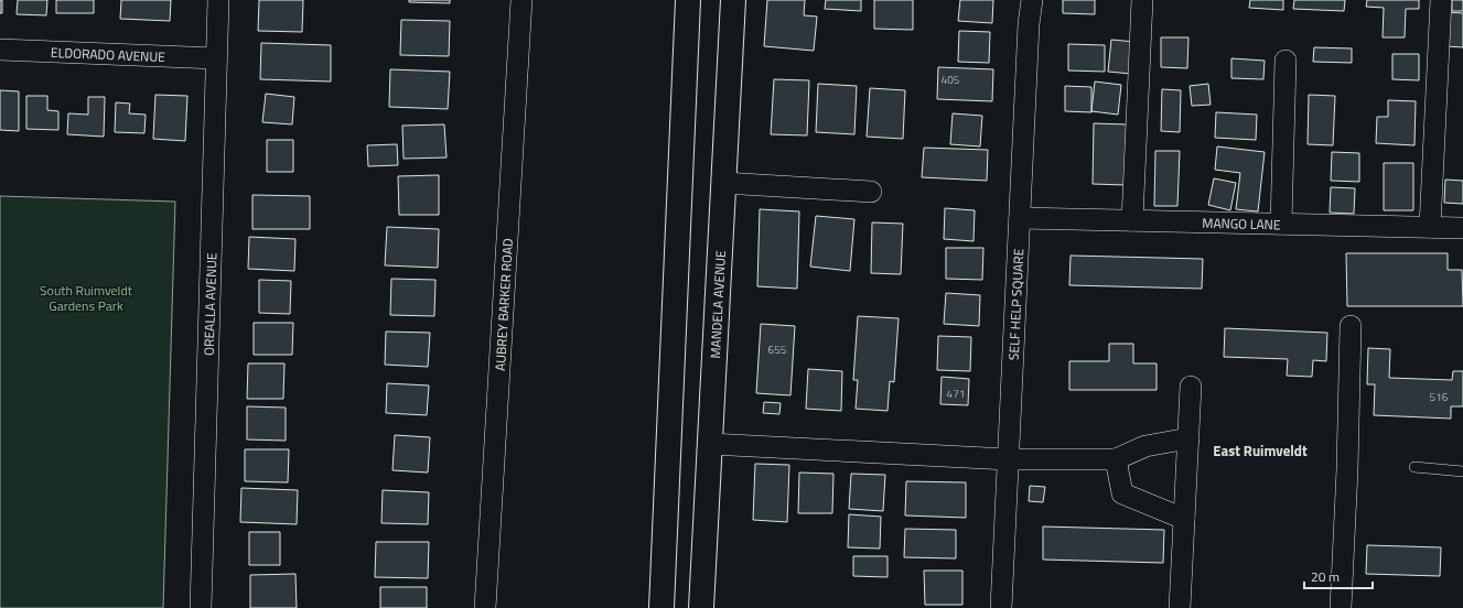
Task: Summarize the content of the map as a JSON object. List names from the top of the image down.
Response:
{
  "streets": {
    "main road": ["MANDELA AVENUE"],
    "street": [
      "ELDORADO AVENUE",
      "MANGO LANE",
      "OREALLA AVENUE",
      "AUBREY BARKER ROAD",
      "SELF HELP SQUARE"
    ]
  },
  "crossings": [
    ["ELDORADO AVENUE", "OREALLA AVENUE"],
    ["MANGO LANE", "SELF HELP SQUARE"]
  ],
  "districts": ["East Ruimveldt"],
  "parks": ["South Ruimveldt Gardens Park"],
  "house_numbers": [
    "405",
    "655",
    "471",
    "516"
  ],
  "scale_bar": "20 m"
}
